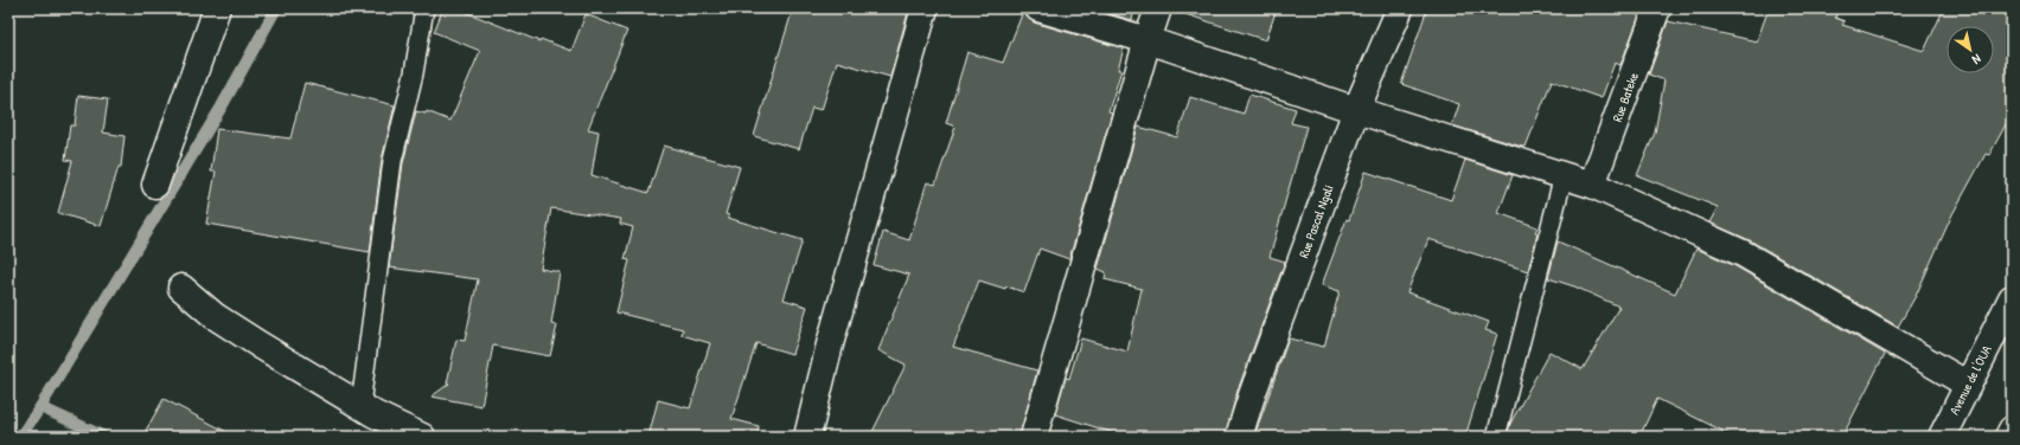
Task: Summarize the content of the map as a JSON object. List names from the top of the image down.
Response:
{
  "streets": {
    "street": ["Rue Bateke", "Rue Pascal Ngali", "Avenue de l'OUA"]
  },
  "north": "bottom right"
}
